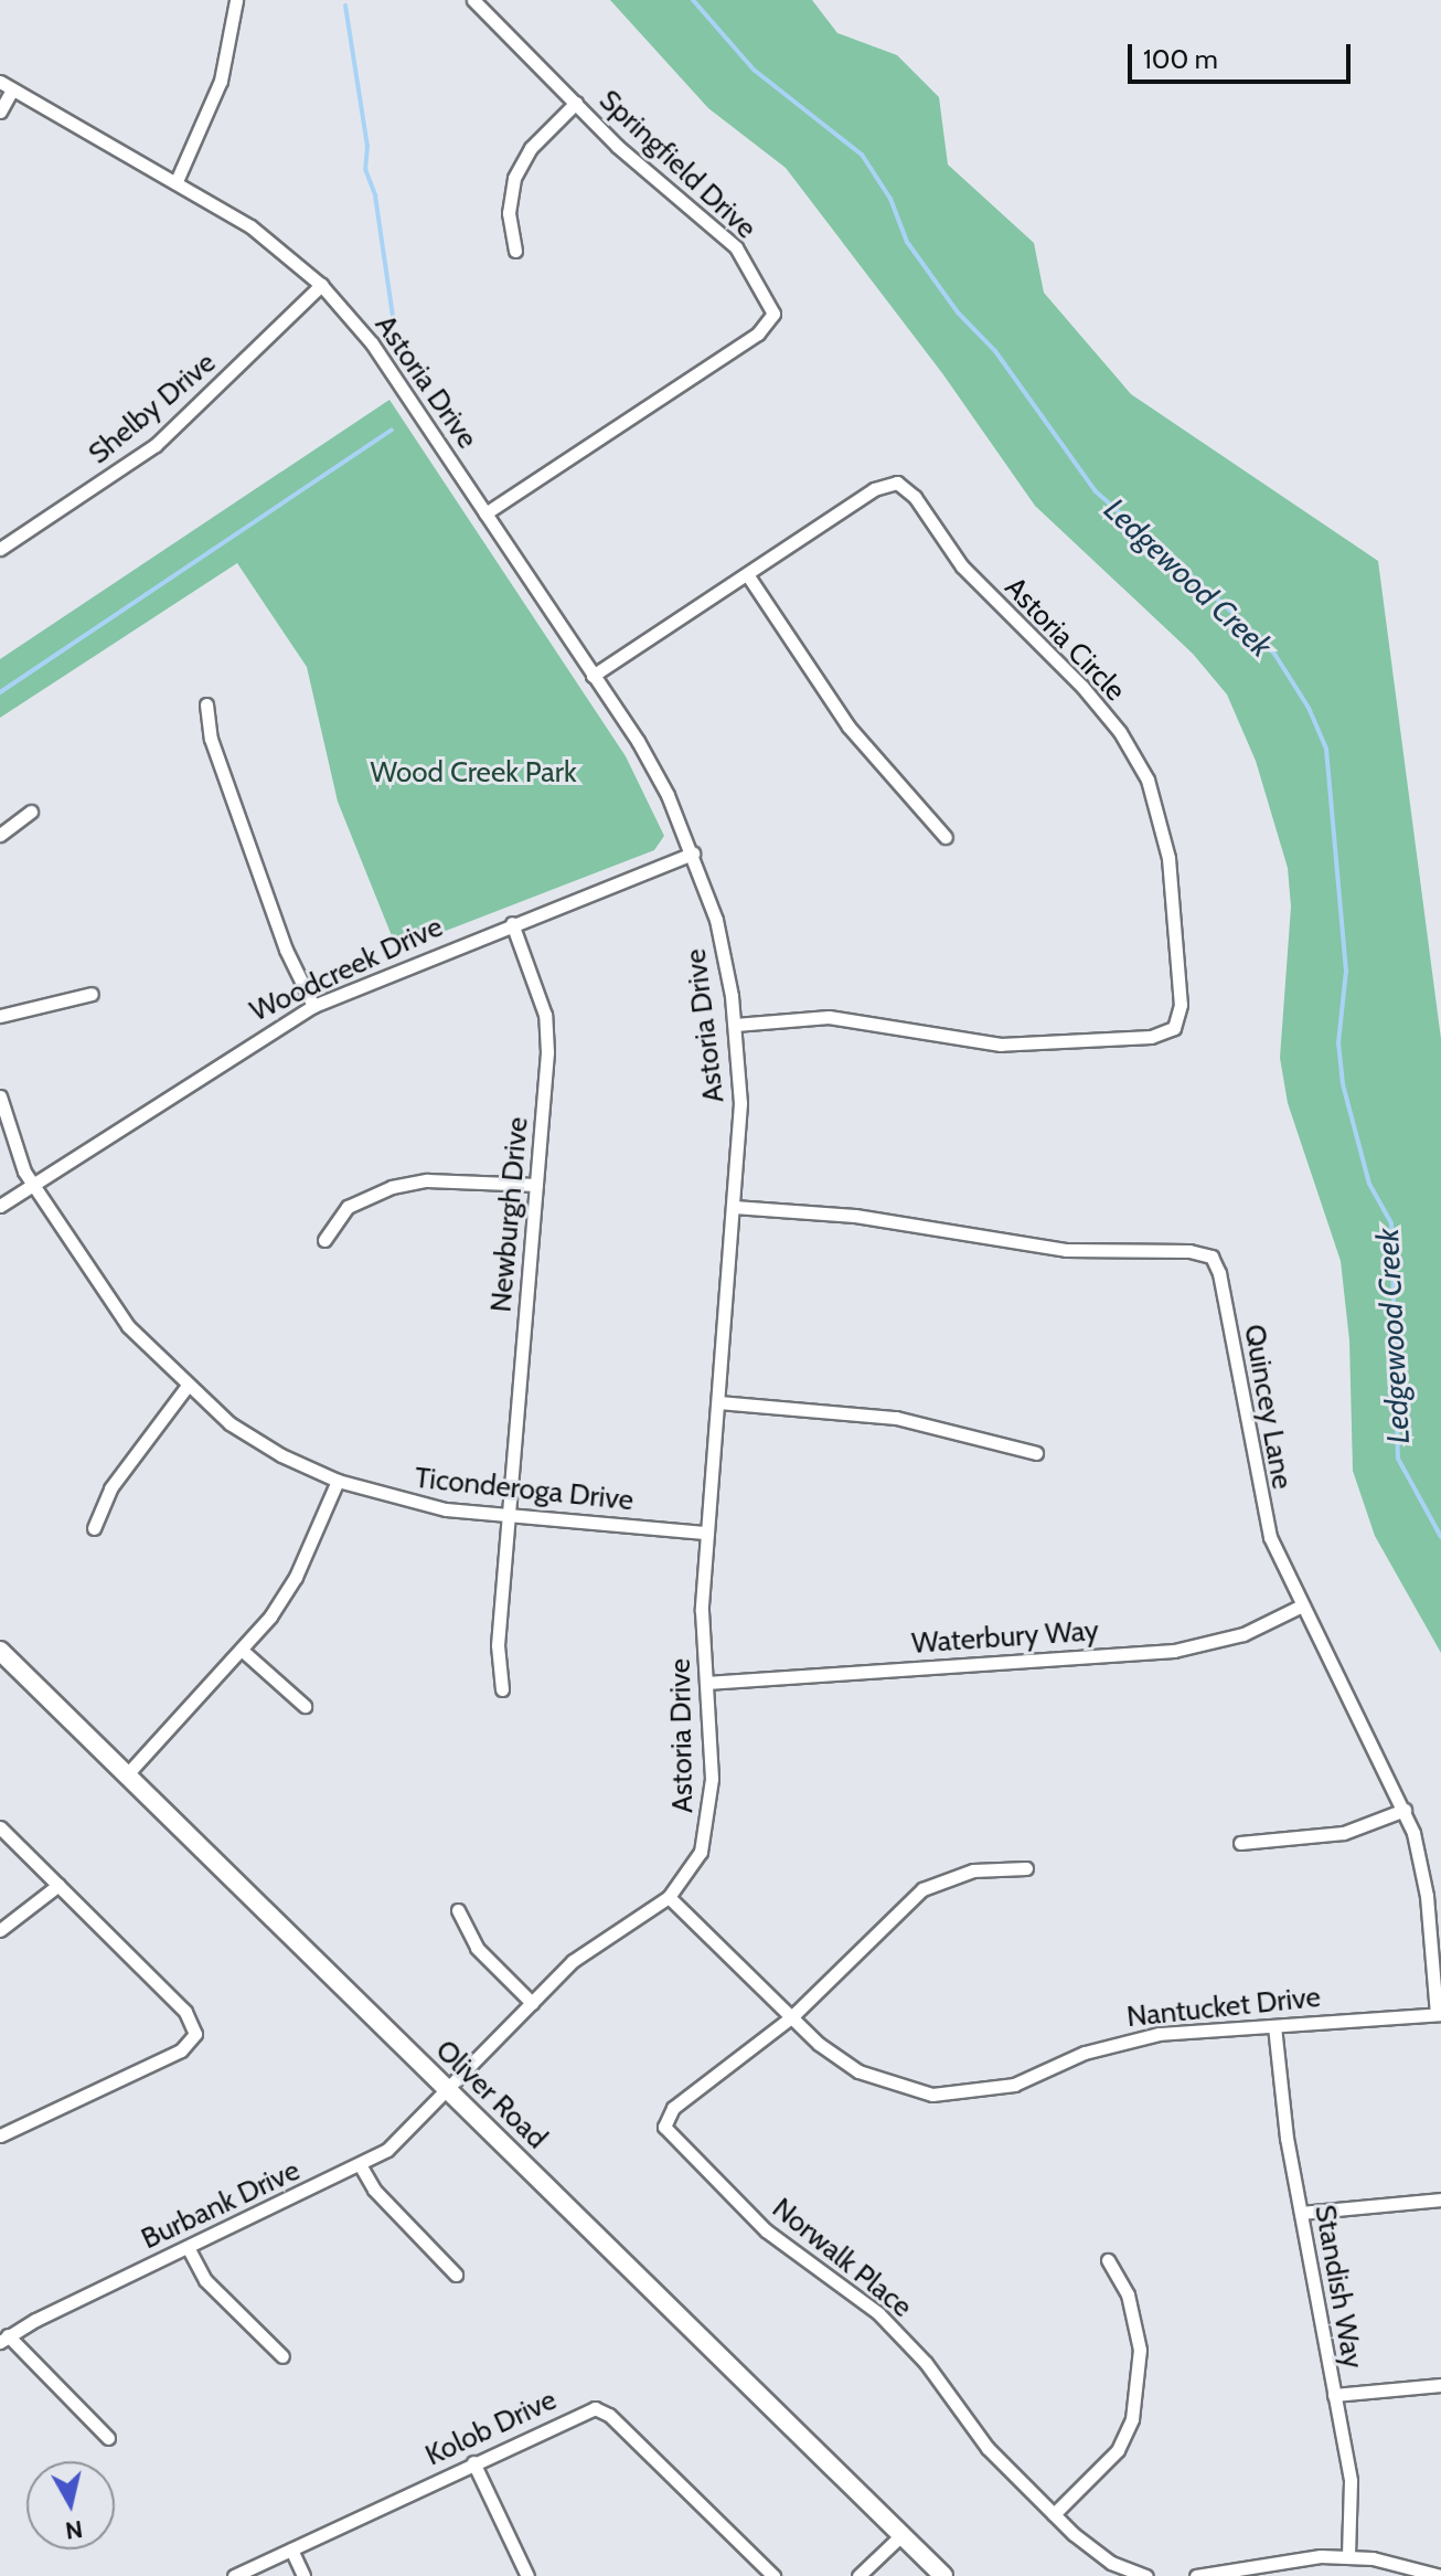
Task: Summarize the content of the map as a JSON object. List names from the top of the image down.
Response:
{
  "streets": {
    "street": [
      "Springfield Drive",
      "Astoria Drive",
      "Shelby Drive",
      "Astoria Circle",
      "Woodcreek Drive",
      "Newburgh Drive",
      "Quincey Lane",
      "Ticonderoga Drive",
      "Waterbury Way",
      "Nantucket Drive",
      "Oliver Road",
      "Burbank Drive",
      "Norwalk Place",
      "Standish Way",
      "Kolob Drive"
    ]
  },
  "crossings": [
    ["Springfield Drive", "Astoria Drive"],
    ["Astoria Drive", "Shelby Drive"],
    ["Astoria Drive", "Astoria Circle"],
    ["Astoria Drive", "Woodcreek Drive"],
    ["Astoria Drive", "Quincey Lane"],
    ["Astoria Drive", "Ticonderoga Drive"],
    ["Astoria Drive", "Waterbury Way"],
    ["Astoria Drive", "Nantucket Drive"],
    ["Astoria Drive", "Oliver Road"],
    ["Astoria Drive", "Burbank Drive"],
    ["Woodcreek Drive", "Newburgh Drive"],
    ["Woodcreek Drive", "Ticonderoga Drive"],
    ["Newburgh Drive", "Ticonderoga Drive"],
    ["Quincey Lane", "Waterbury Way"],
    ["Quincey Lane", "Nantucket Drive"],
    ["Nantucket Drive", "Norwalk Place"],
    ["Nantucket Drive", "Standish Way"],
    ["Oliver Road", "Burbank Drive"]
  ],
  "water": ["Ledgewood Creek"],
  "parks": ["Wood Creek Park"],
  "scale_bar": "100 m",
  "north": "bottom"
}
